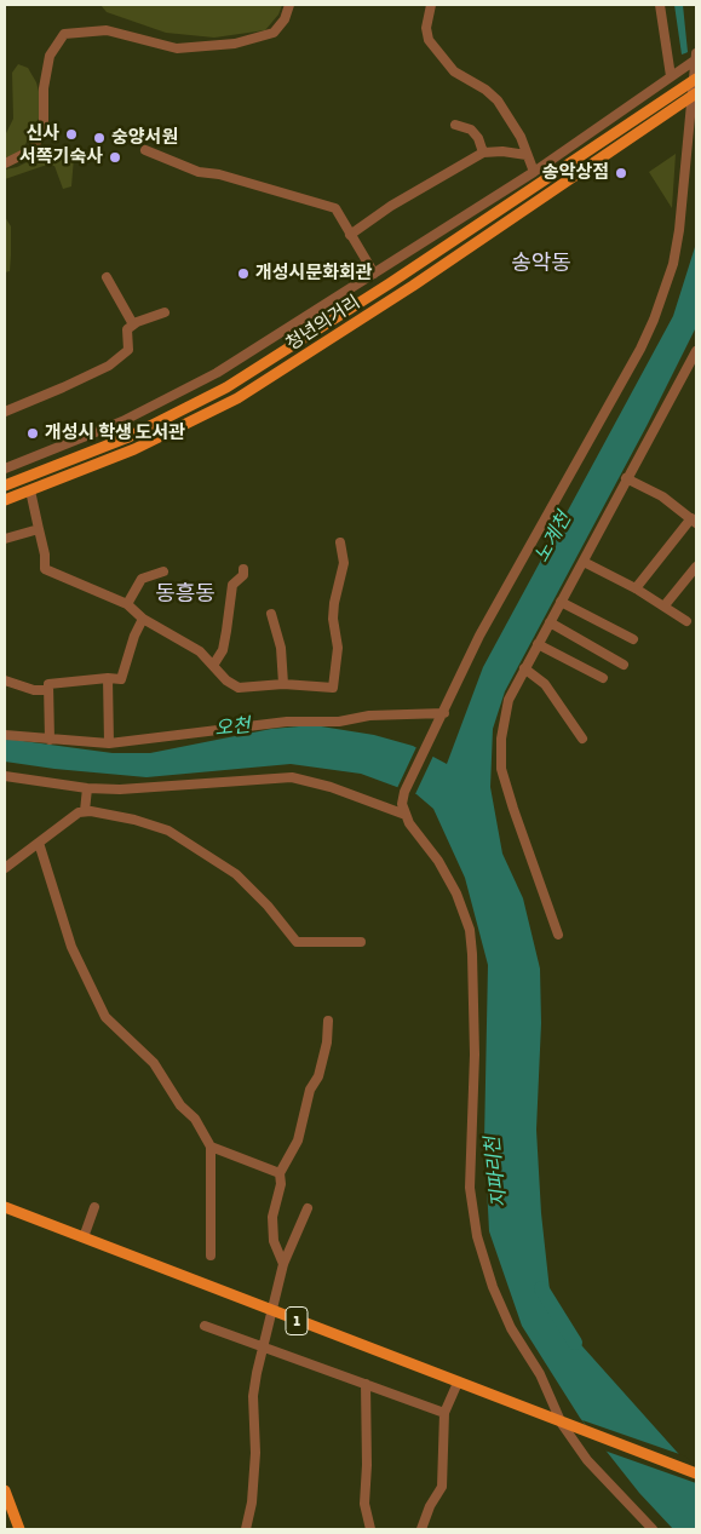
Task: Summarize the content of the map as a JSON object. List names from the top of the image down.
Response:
{
  "streets": {
    "main road": ["청년의거리", "1"]
  },
  "districts": ["송악동", "동흥동"],
  "water": ["노계천", "오천", "지파리천"],
  "places": [
    "신사",
    "숭양서원",
    "서쪽기숙사",
    "송악상점",
    "개성시문화회관",
    "개성시 학생 도서관"
  ]
}
